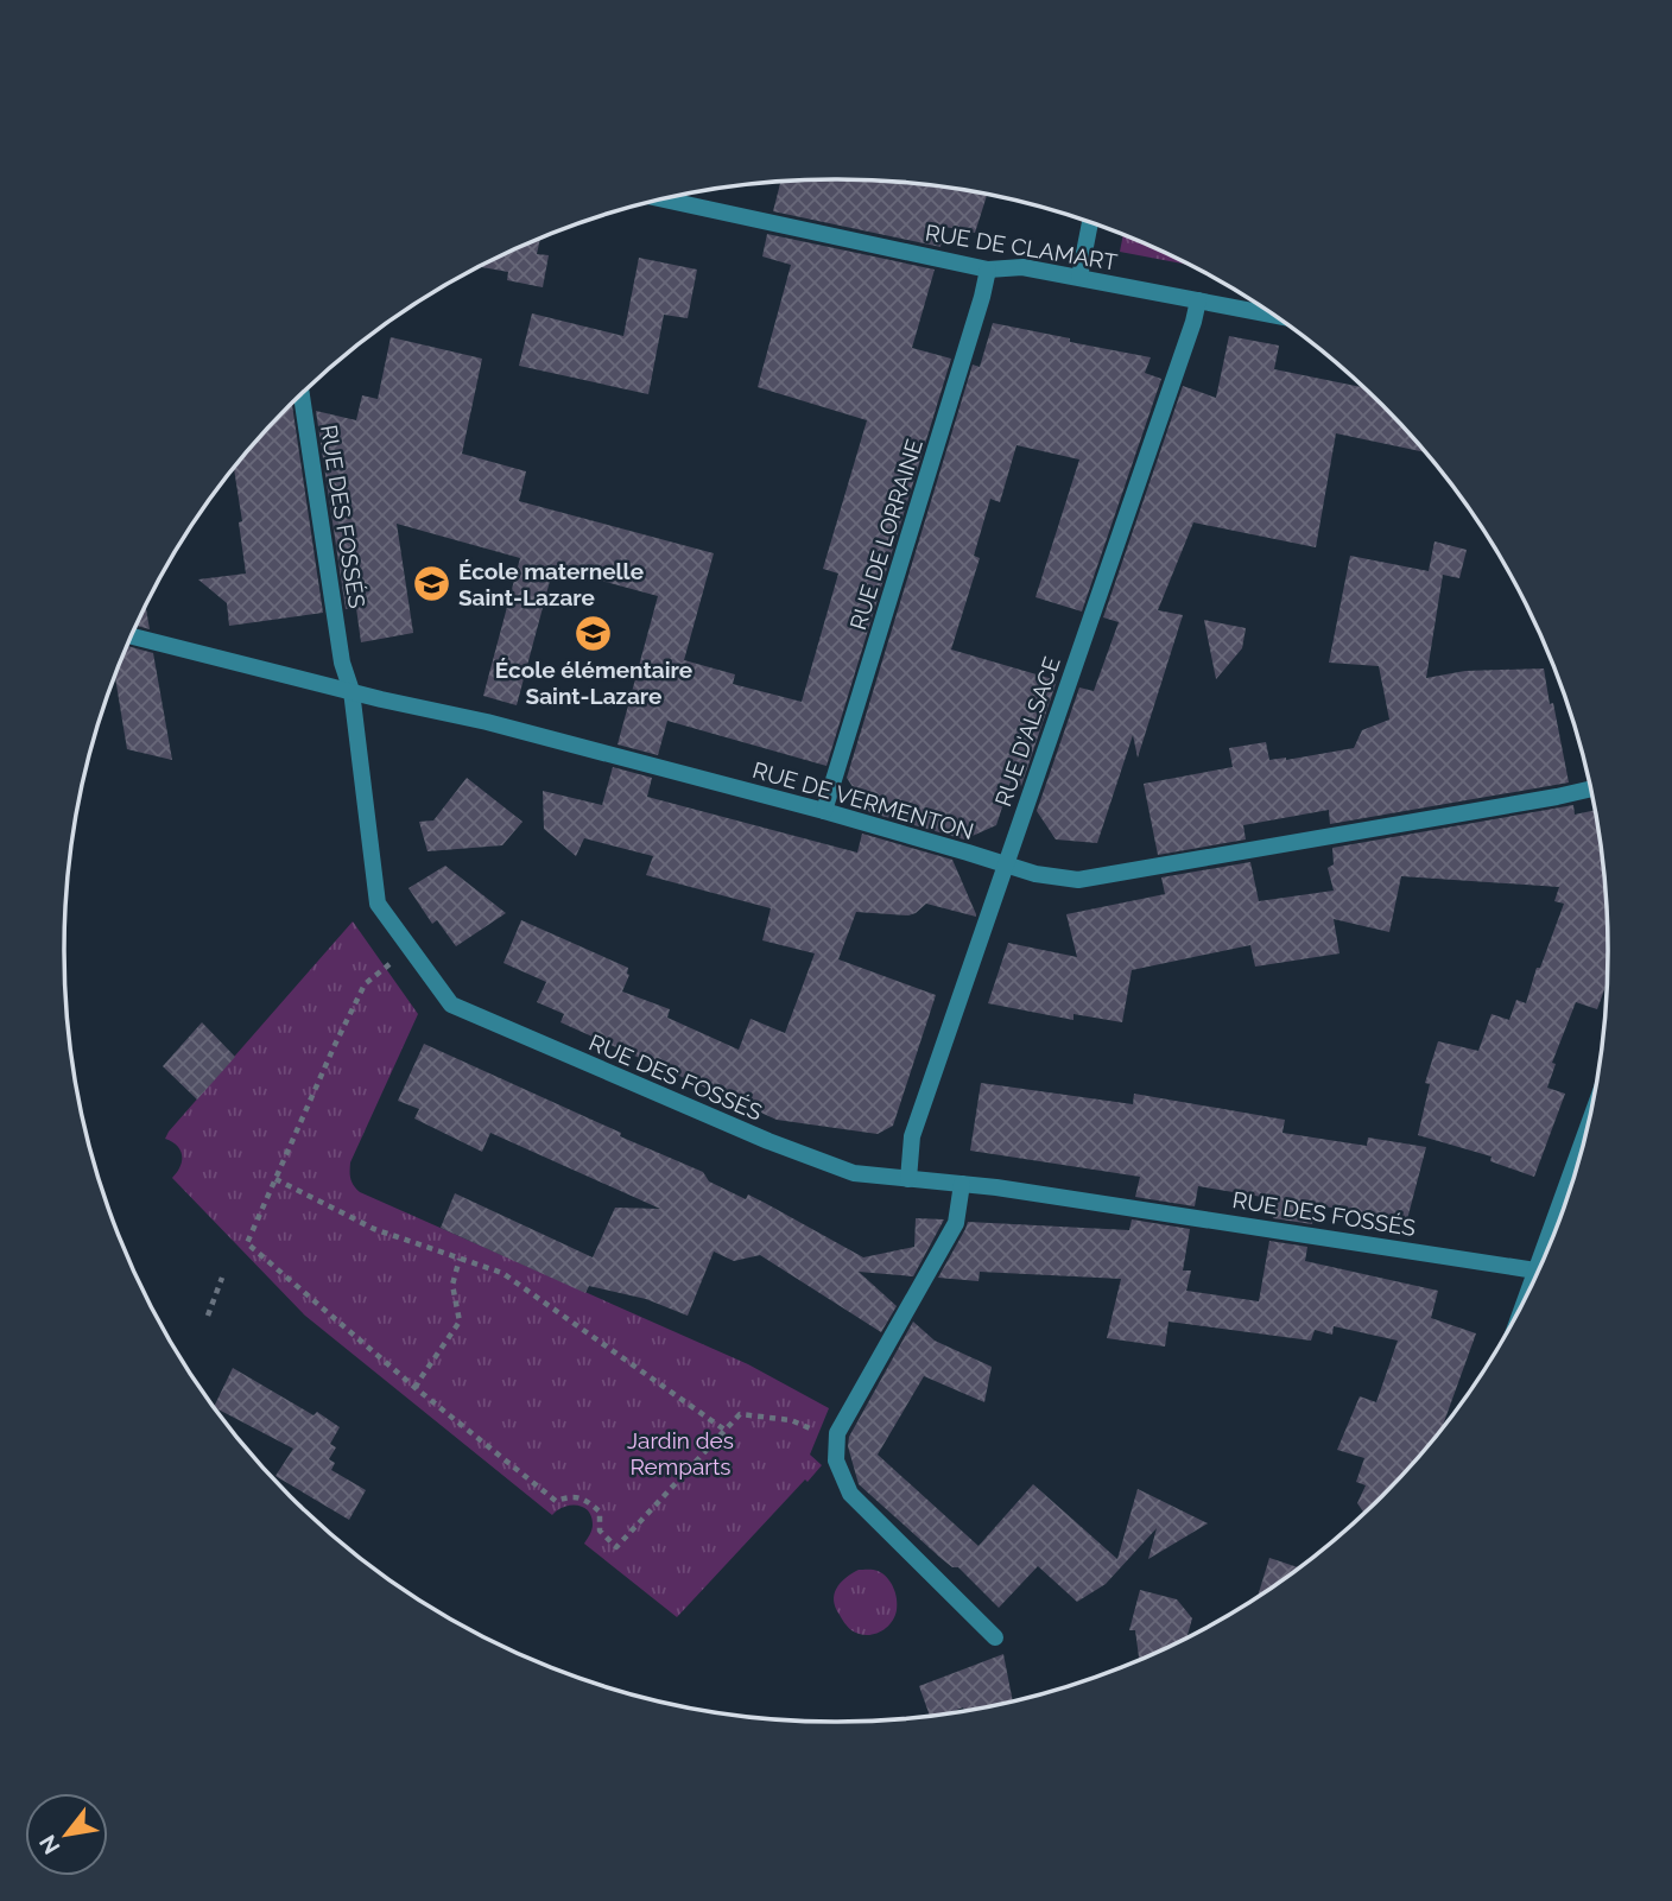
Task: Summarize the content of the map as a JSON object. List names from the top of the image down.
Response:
{
  "streets": {
    "street": [
      "RUE DE CLAMART",
      "RUE DES FOSSÉS",
      "RUE DE LORRAINE",
      "RUE D'ALSACE",
      "RUE DE VERMENTON"
    ]
  },
  "crossings": [
    ["RUE DE CLAMART", "RUE DE LORRAINE"],
    ["RUE DE CLAMART", "RUE D'ALSACE"],
    ["RUE DES FOSSÉS", "RUE D'ALSACE"],
    ["RUE DES FOSSÉS", "RUE DE VERMENTON"],
    ["RUE DE LORRAINE", "RUE DE VERMENTON"],
    ["RUE D'ALSACE", "RUE DE VERMENTON"]
  ],
  "parks": ["Jardin des Remparts"],
  "places": {
    "school or university": ["École maternelle Saint-Lazare", "École élémentaire Saint-Lazare"]
  },
  "north": "bottom left"
}
